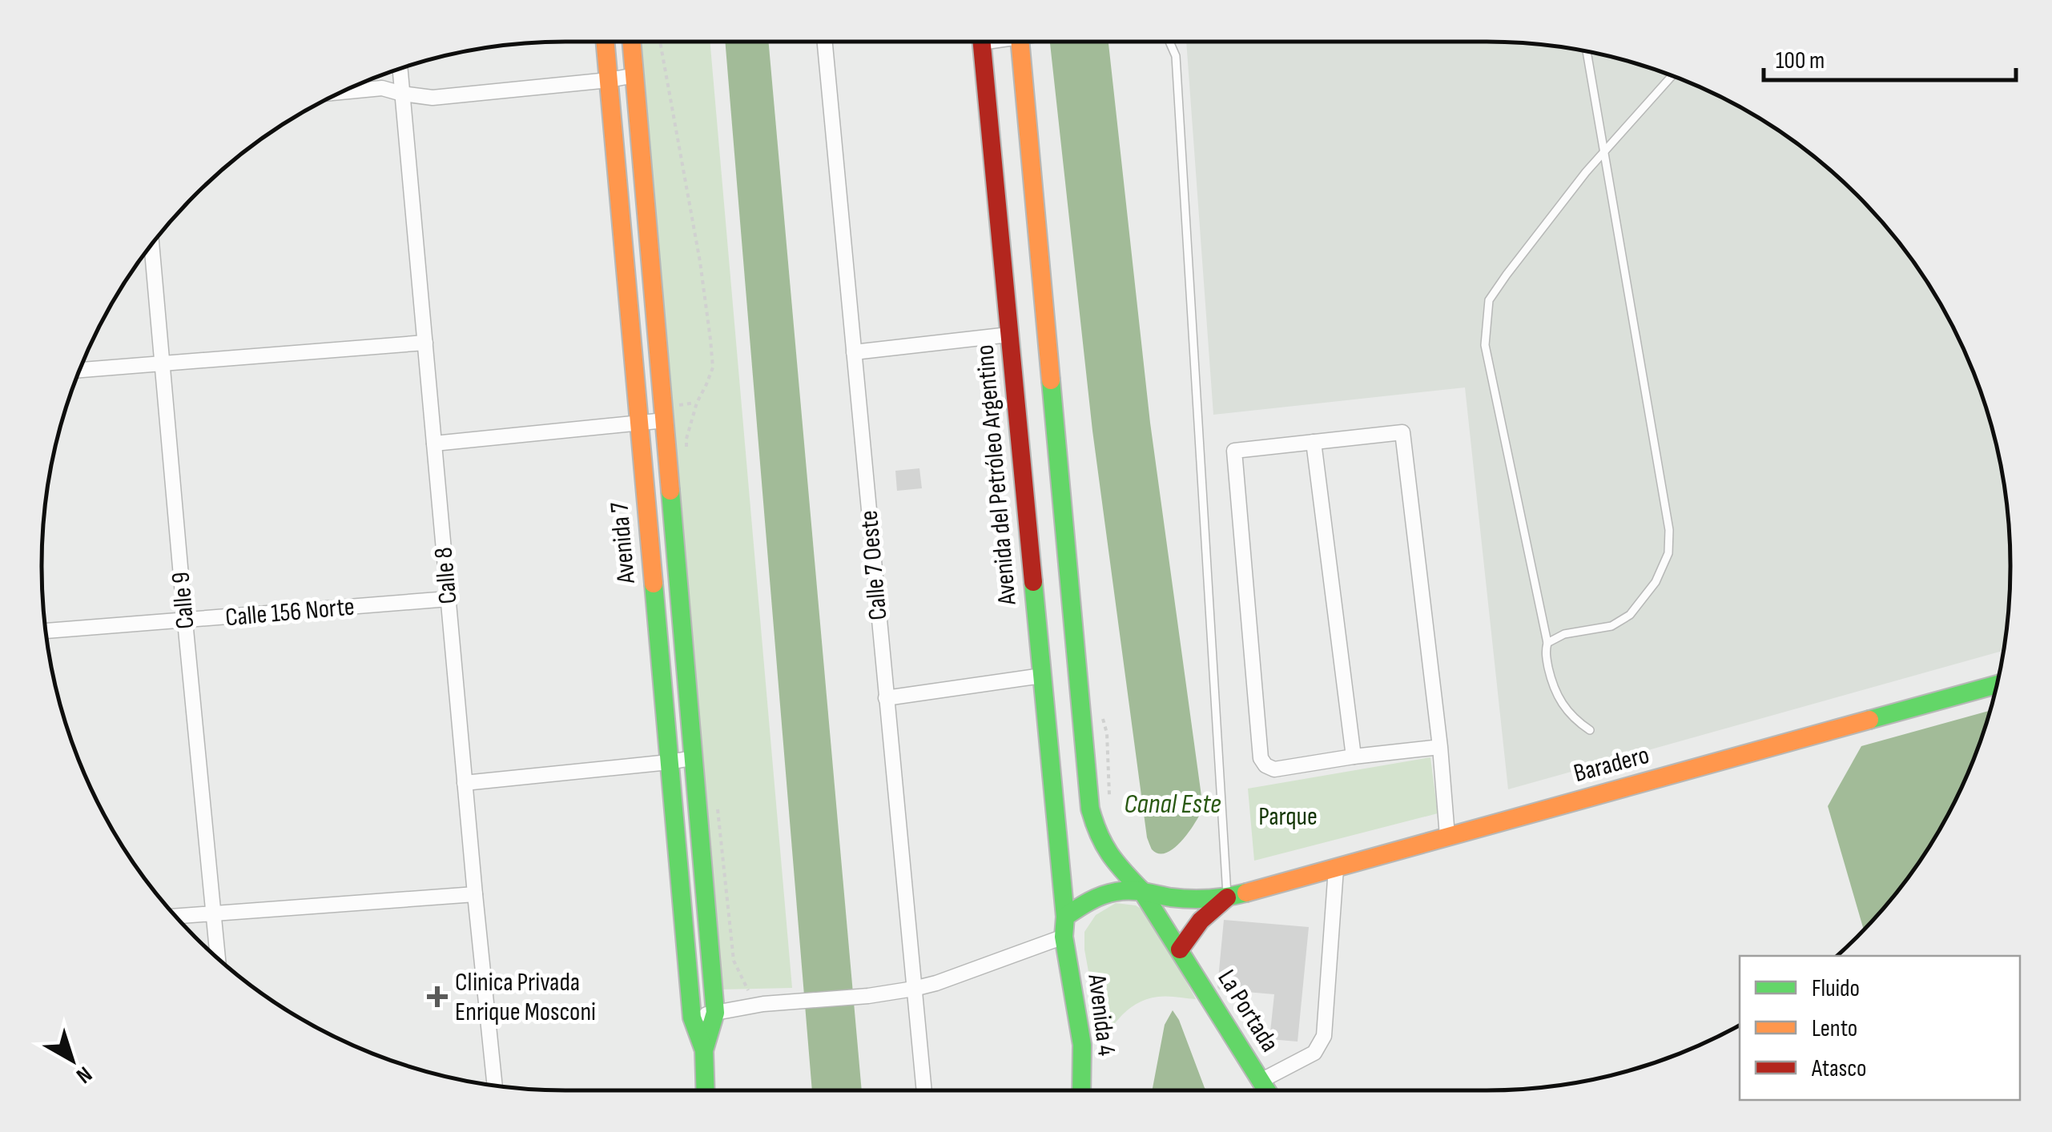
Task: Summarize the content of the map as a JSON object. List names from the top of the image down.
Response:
{
  "streets": {
    "main road": [
      "Avenida del Petróleo Argentino",
      "Avenida 7",
      "Baradero",
      "La Portada",
      "Avenida 4"
    ],
    "street": [
      "Calle 7 Oeste",
      "Calle 8",
      "Calle 9",
      "Calle 156 Norte"
    ]
  },
  "crossings": [
    ["Avenida del Petróleo Argentino", "Avenida 4"],
    ["Calle 8", "Calle 156 Norte"],
    ["Calle 9", "Calle 156 Norte"],
    ["Baradero", "La Portada"]
  ],
  "water": ["Canal Este"],
  "parks": ["Parque"],
  "places": {
    "health": ["Clinica Privada Enrique Mosconi"]
  },
  "legend": ["Fluido", "Lento", "Atasco"],
  "scale_bar": "100 m",
  "north": "bottom right"
}
